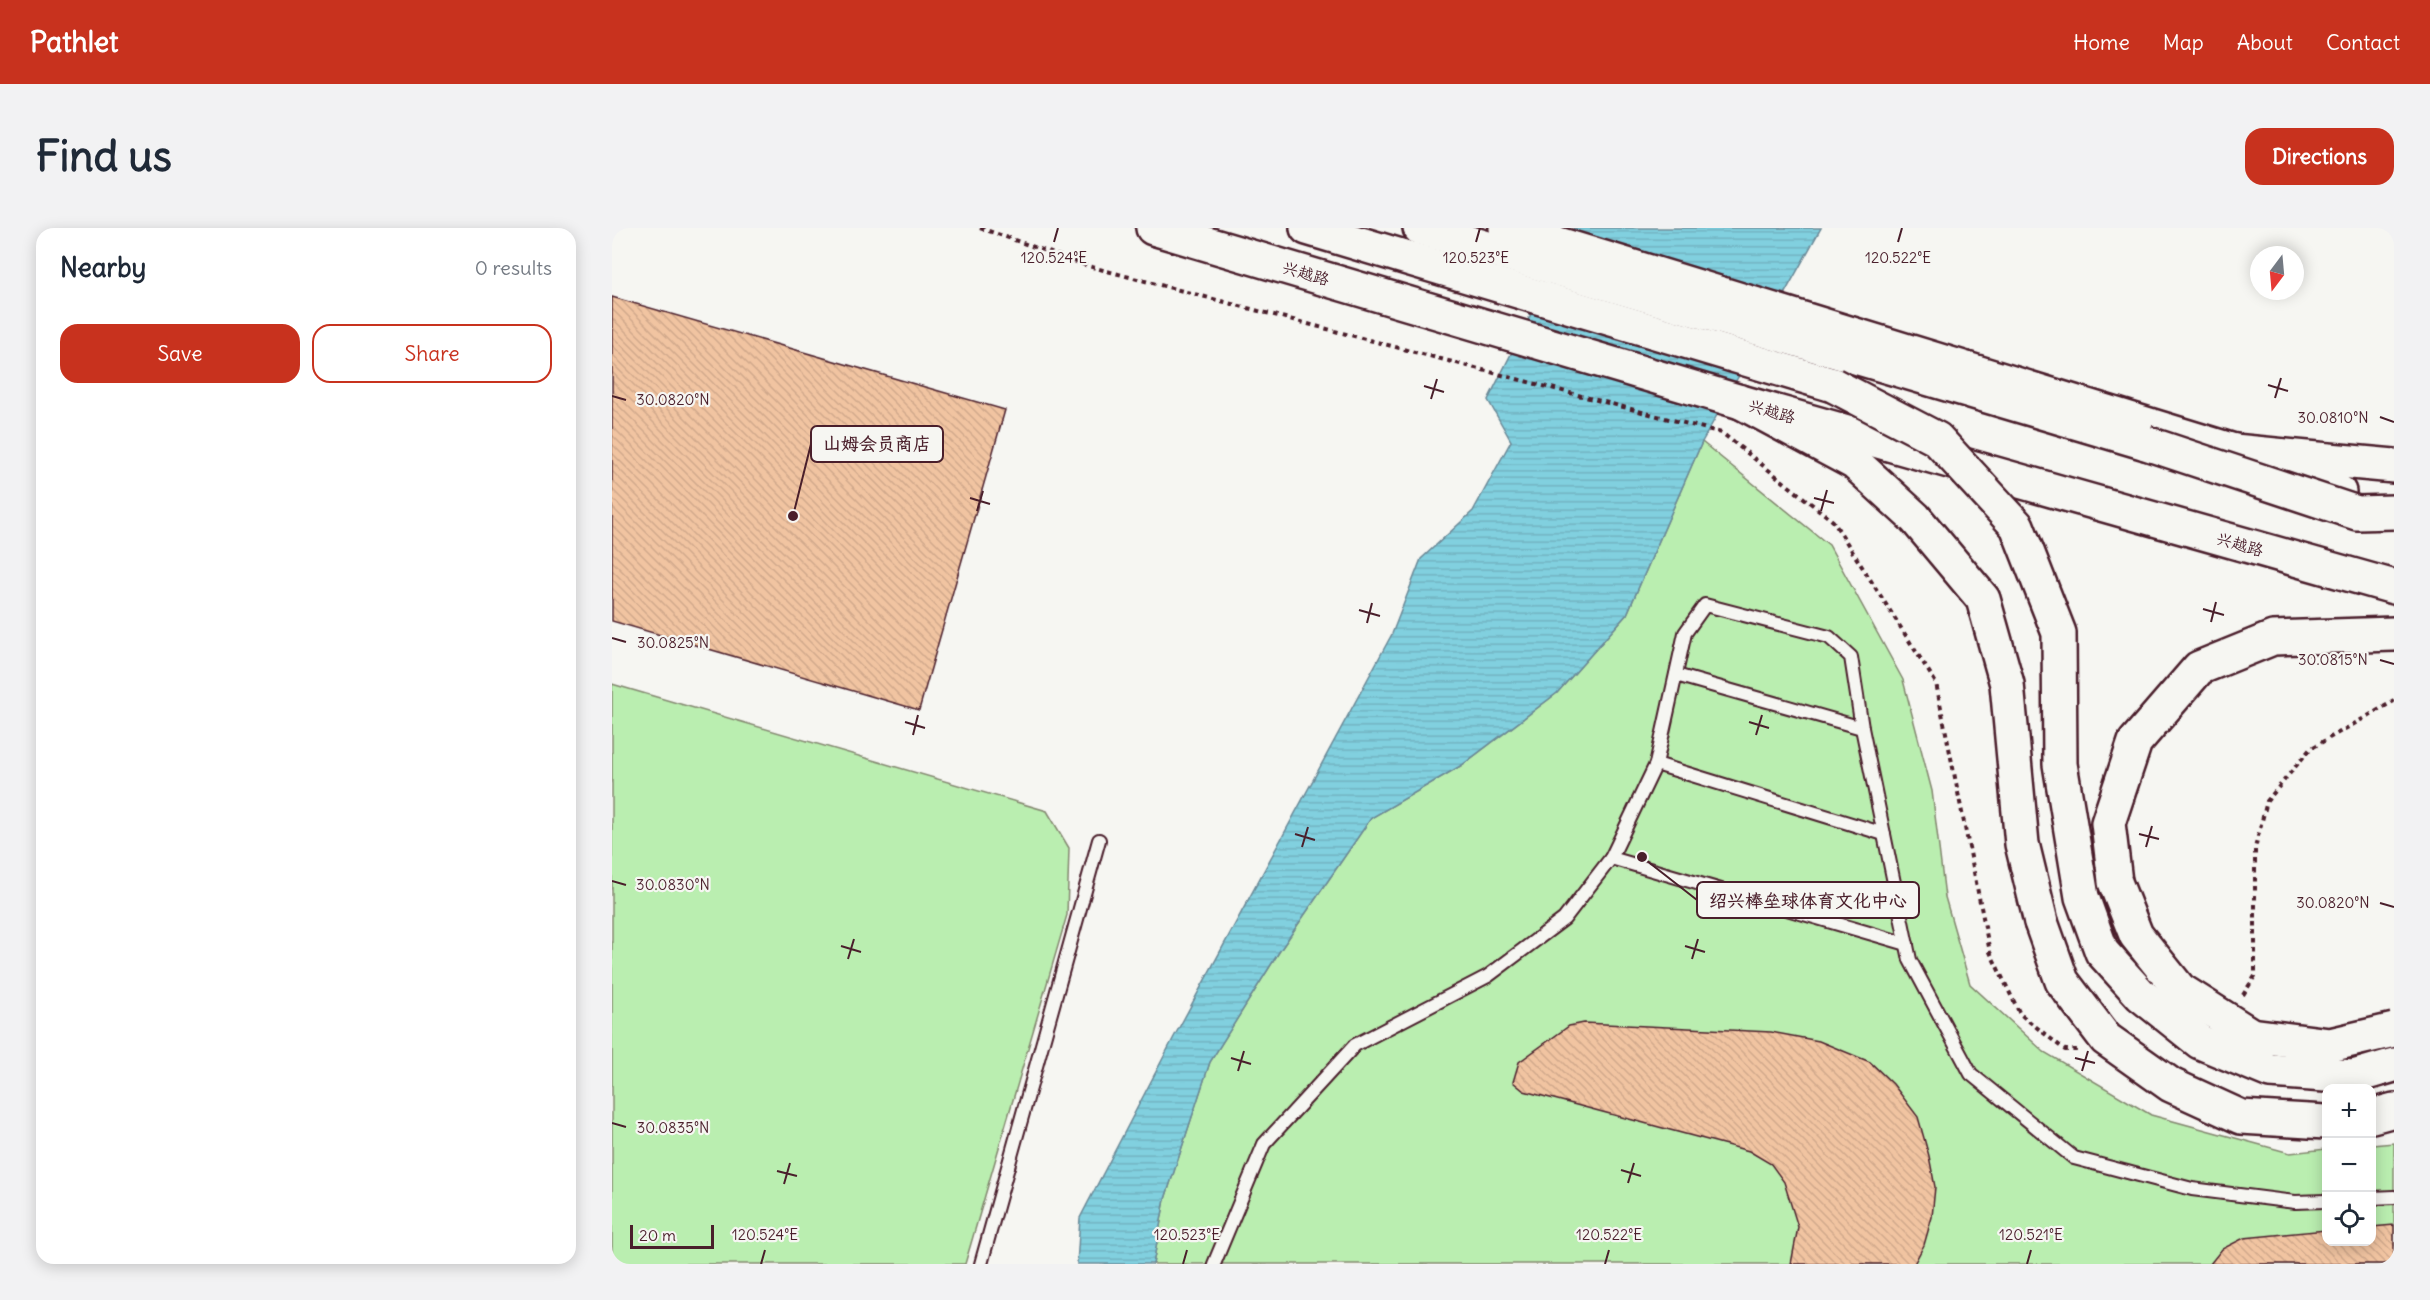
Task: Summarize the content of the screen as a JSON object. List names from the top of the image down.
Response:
{
  "streets": {
    "main road": ["兴越路"]
  },
  "places": ["山姆会员商店", "绍兴棒垒球体育文化中心"],
  "scale_bar": "20 m",
  "north": "bottom",
  "page": {
    "header": "Pathlet",
    "nav": [
      "Home",
      "Map",
      "About",
      "Contact"
    ],
    "buttons": [
      "Directions",
      ["Save", "Share"]
    ],
    "title": "Find us",
    "heading": ["Nearby", "0 results"],
    "map_buttons": ["+", "−"],
    "scale": "20 m"
  },
  "coordinates": [
    "120.524°E",
    "120.523°E",
    "120.522°E",
    "30.0820°N",
    "30.0810°N",
    "30.0825°N",
    "30.0815°N",
    "30.0830°N",
    "30.0835°N",
    "120.521°E"
  ]
}
